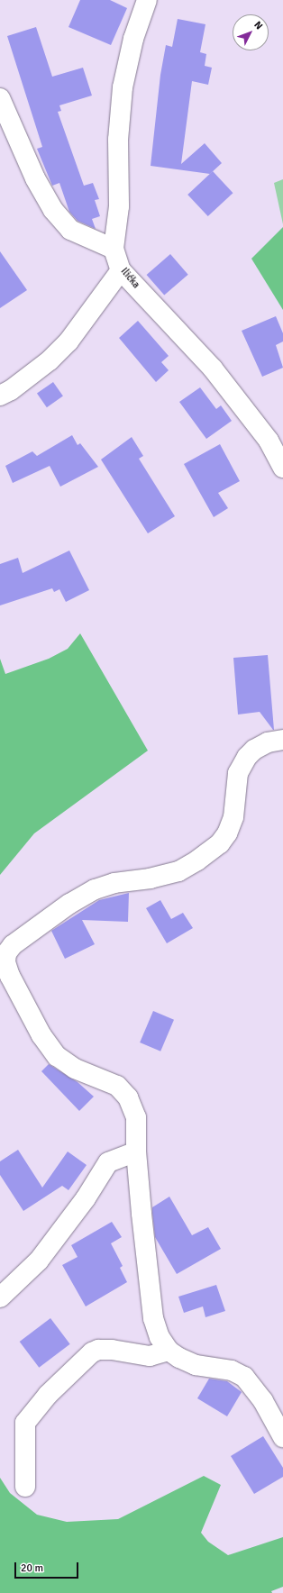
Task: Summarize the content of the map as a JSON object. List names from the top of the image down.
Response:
{
  "streets": {
    "street": ["Ilićka"]
  },
  "scale_bar": "20 m",
  "north": "top right"
}
